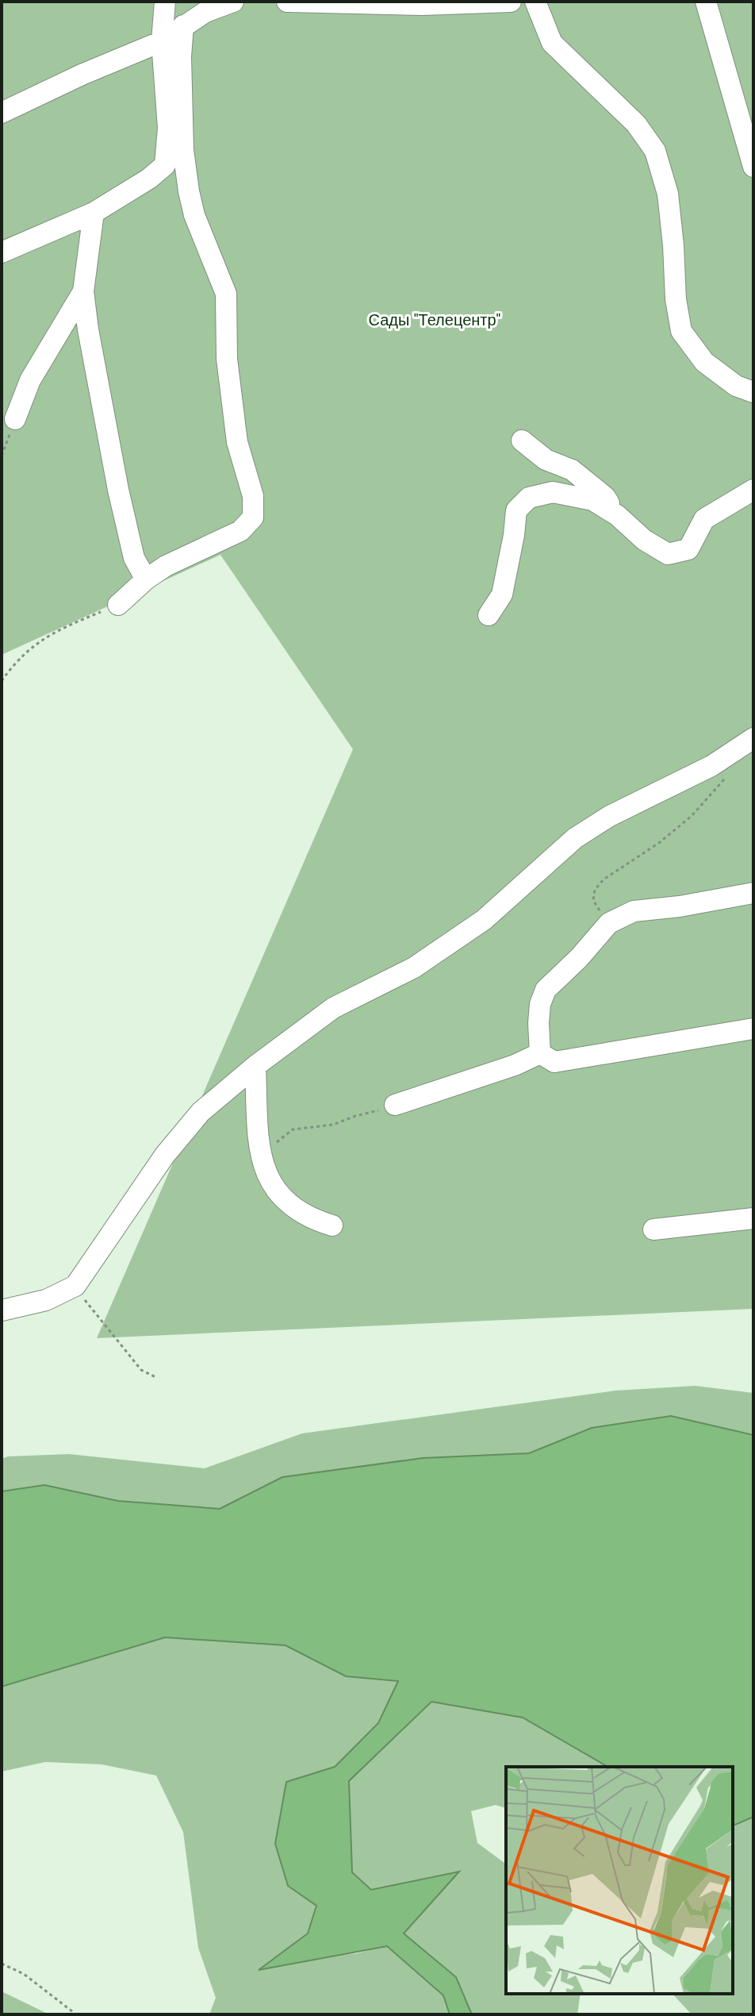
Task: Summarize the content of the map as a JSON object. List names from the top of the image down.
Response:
{
  "parks": ["Сады \"Телецентр\""]
}
